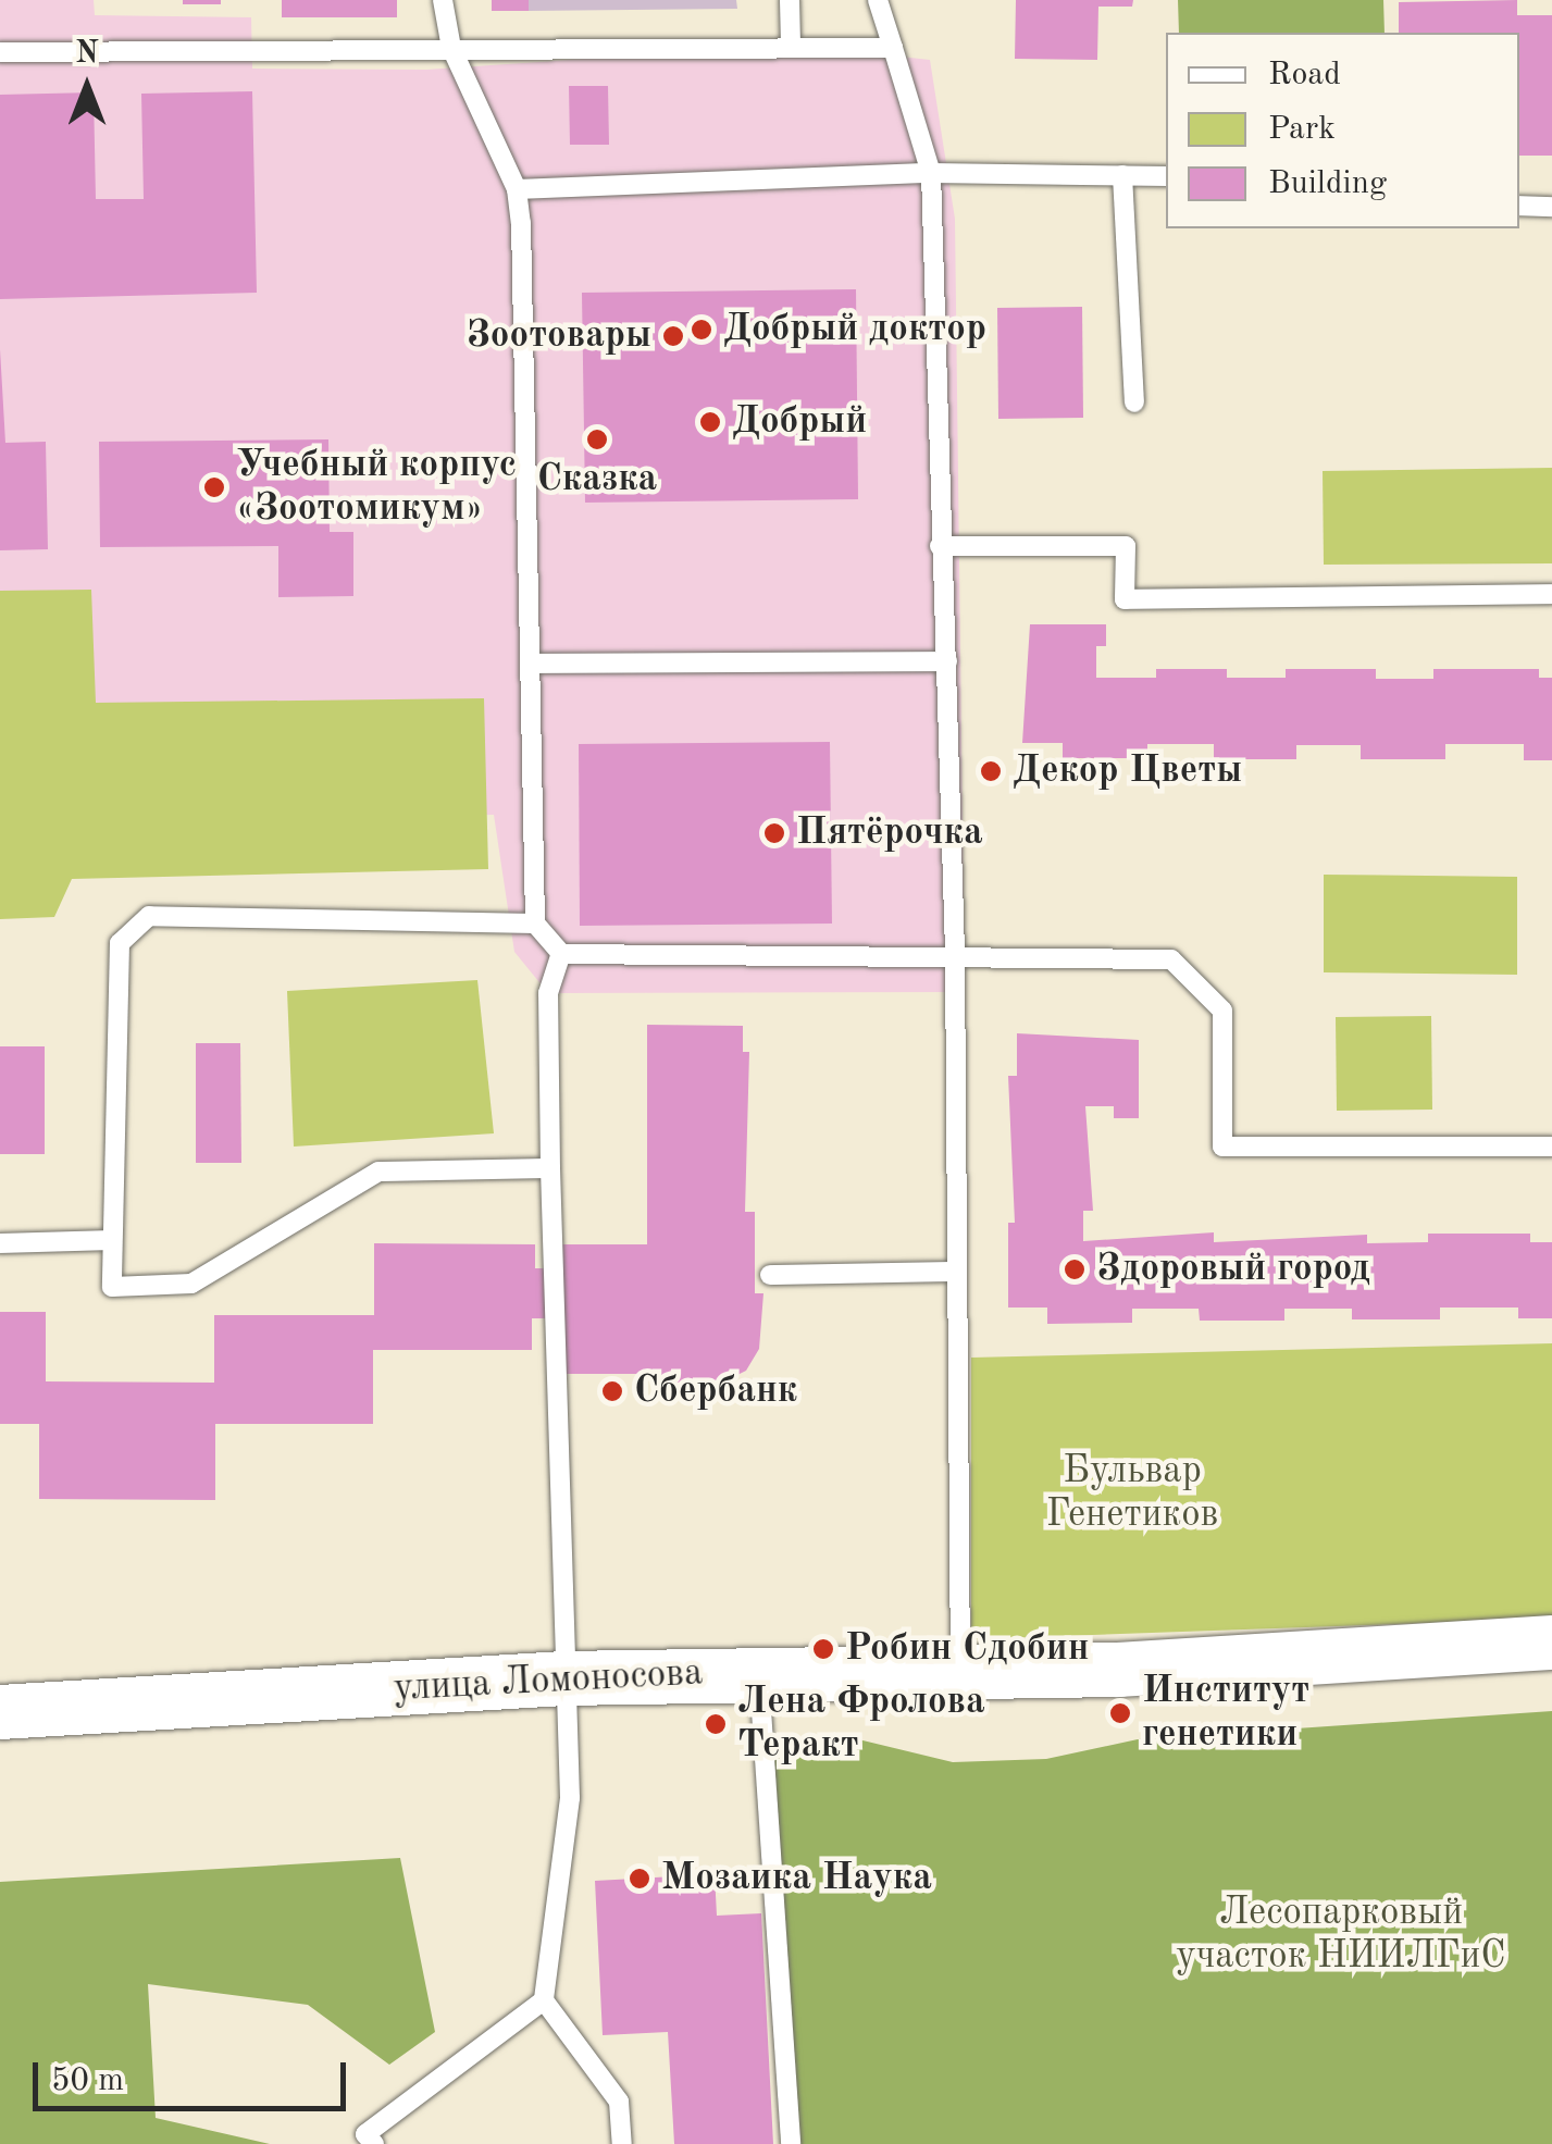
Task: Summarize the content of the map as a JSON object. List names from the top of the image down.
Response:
{
  "streets": {
    "main road": ["улица Ломоносова"]
  },
  "parks": ["Бульвар Генетиков", "Лесопарковый участок НИИЛГиС"],
  "places": [
    "Добрый доктор",
    "Зоотовары",
    "Добрый",
    "Сказка",
    "Учебный корпус «Зоотомикум»",
    "Декор Цветы",
    "Пятёрочка",
    "Здоровый город",
    "Сбербанк",
    "Робин Сдобин",
    "Институт генетики",
    "Лена Фролова Теракт",
    "Мозаика Наука"
  ],
  "legend": ["Road", "Park", "Building"],
  "scale_bar": "50 m",
  "north": "top"
}
